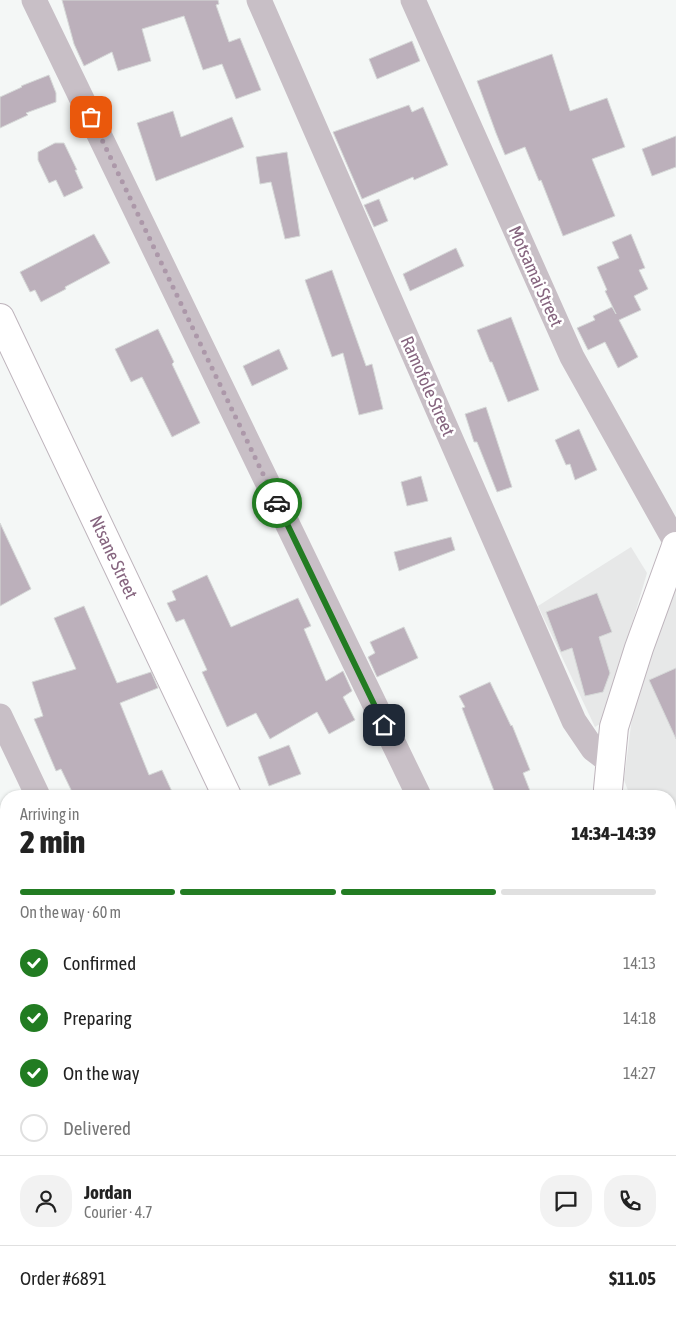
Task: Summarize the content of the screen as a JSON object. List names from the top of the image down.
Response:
{
  "streets": {
    "street": ["Motsamai Street", "Ramofole Street", "Ntsane Street"]
  },
  "page": {
    "heading": ["2 min", "Arriving in", "14:34–14:39"],
    "panel": [
      "Jordan",
      "Courier · 4.7",
      "Order #6891",
      "$11.05"
    ],
    "bar": "On the way · 60 m",
    "list": [
      ["Confirmed", "14:13"],
      ["Preparing", "14:18"],
      ["On the way", "14:27"],
      "Delivered"
    ]
  }
}
